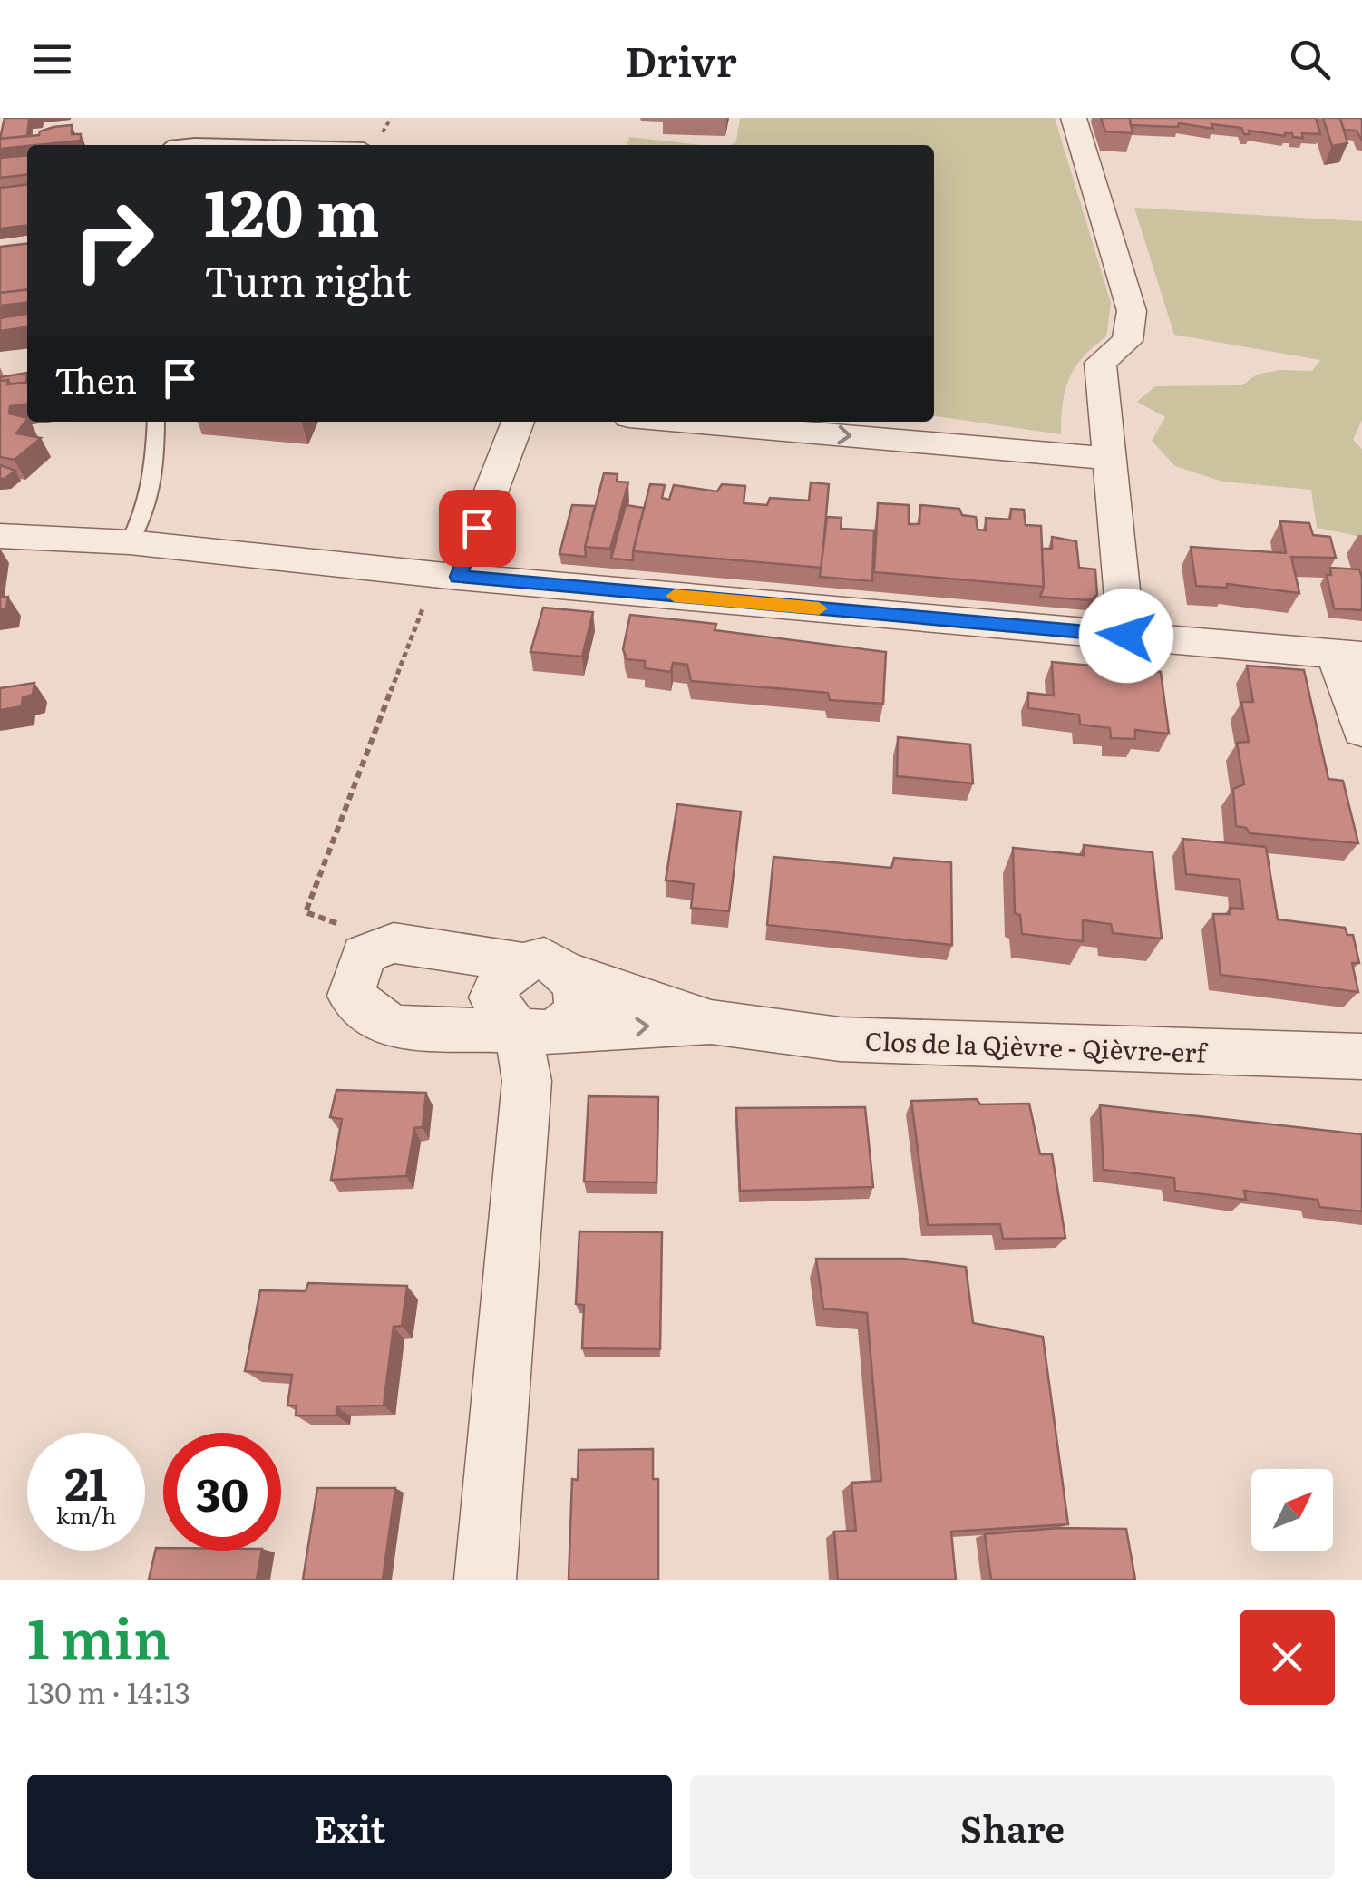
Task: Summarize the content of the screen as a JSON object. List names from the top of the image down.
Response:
{
  "streets": {
    "street": ["Clos de la Qièvre - Qièvre-erf"]
  },
  "north": "top right",
  "page": {
    "header": "Drivr",
    "turn": ["120 m", "Turn right"],
    "then": "Then",
    "speed": "21 km/h",
    "limit": "30",
    "heading": ["1 min", "130 m · 14:13"],
    "buttons": ["Exit", "Share"]
  }
}
